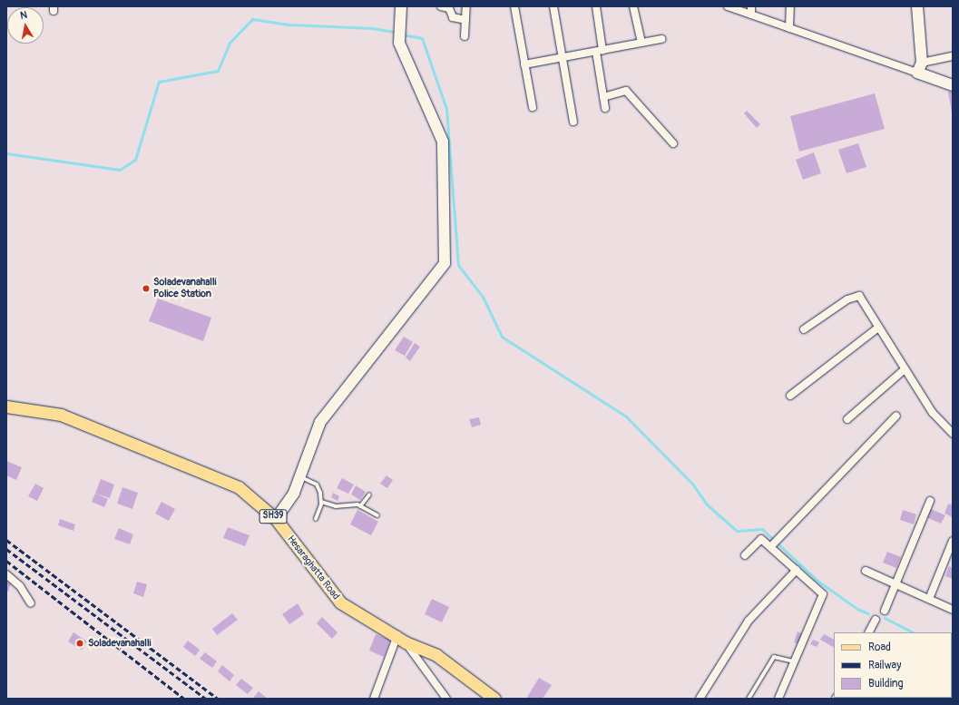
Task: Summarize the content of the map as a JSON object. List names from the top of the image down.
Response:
{
  "streets": {
    "main road": ["SH39", "Hesaraghatta Road"]
  },
  "places": ["Soladevanahalli Police Station", "Soladevanahalli"],
  "legend": ["Road", "Railway", "Building"],
  "north": "top"
}
